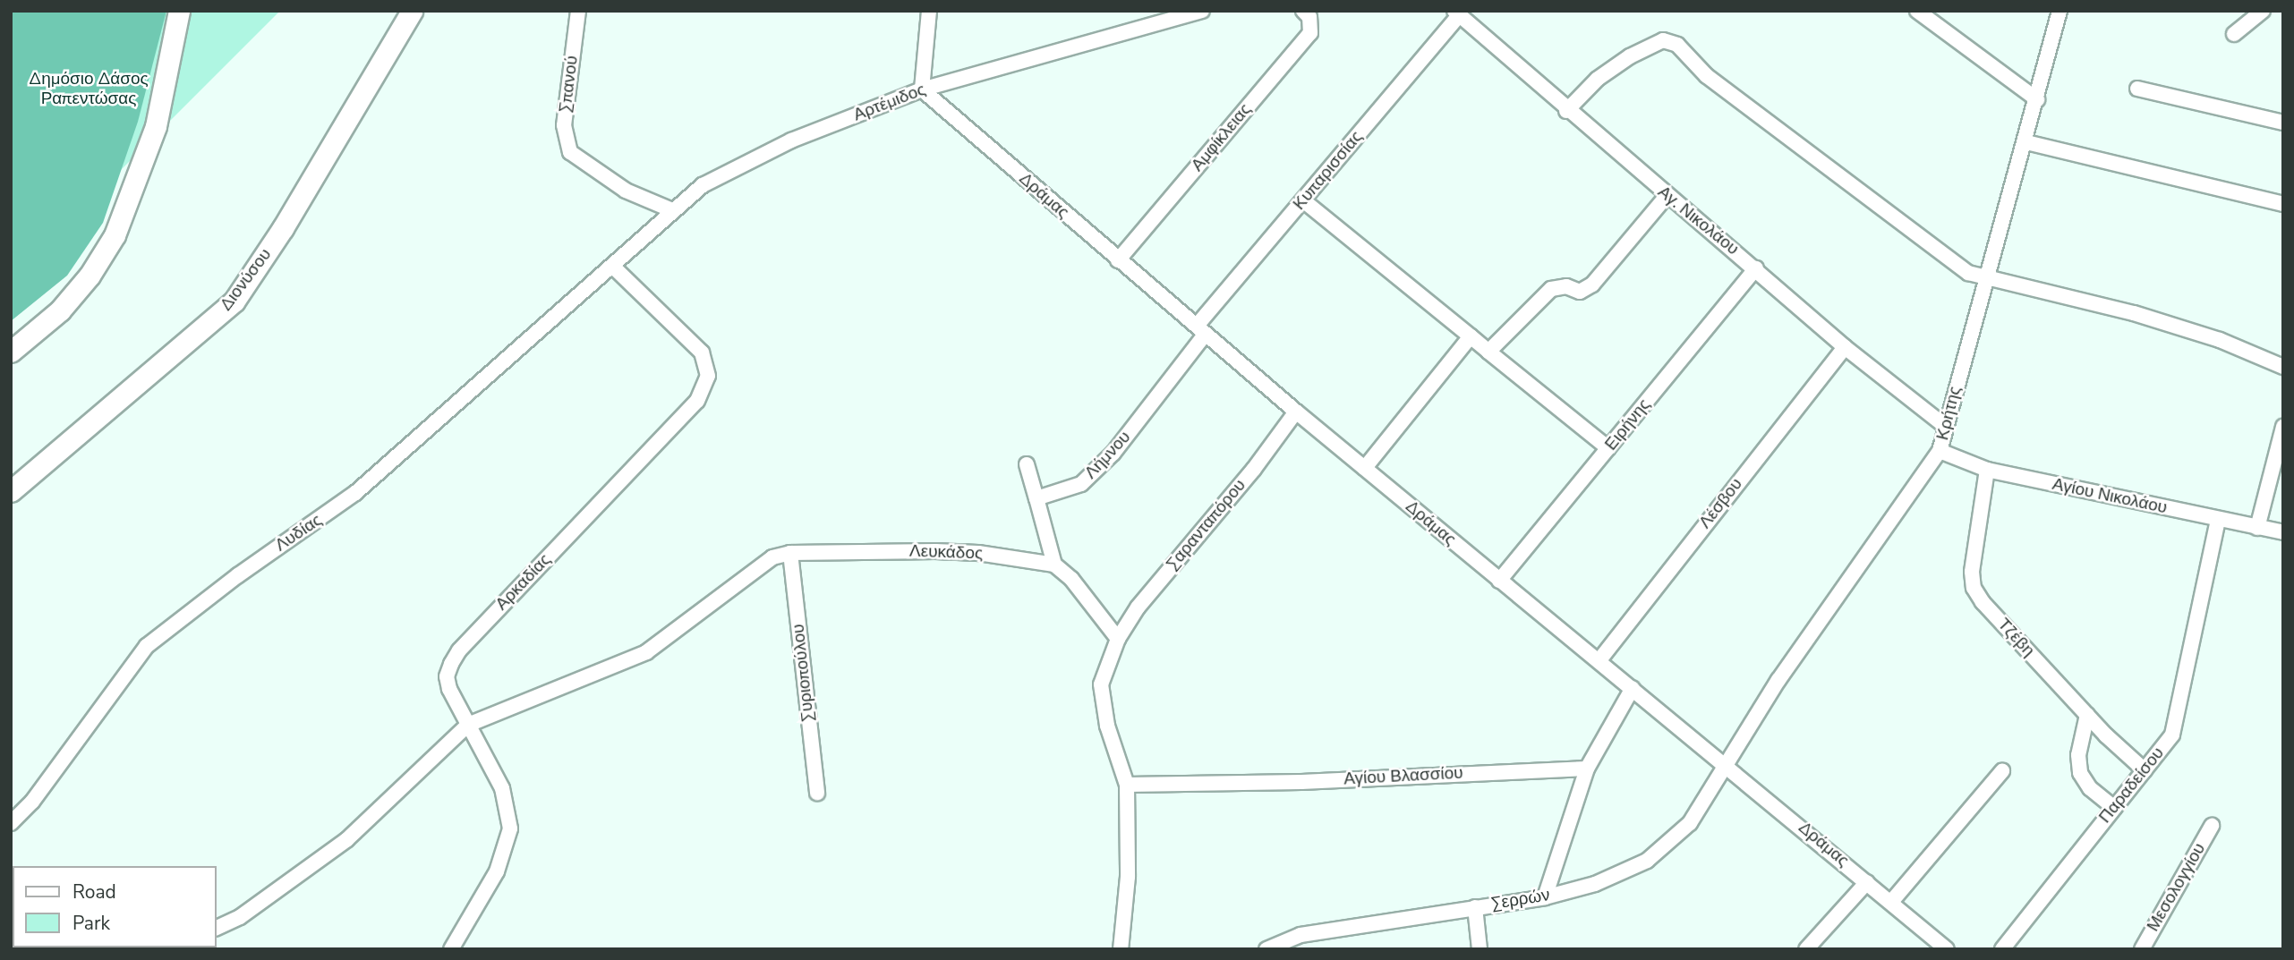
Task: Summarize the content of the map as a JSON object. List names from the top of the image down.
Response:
{
  "streets": {
    "main road": ["Διονύσου"],
    "street": [
      "Σπανού",
      "Αρτέμιδος",
      "Αμφίκλειας",
      "Κυπαρισσίας",
      "Δράμας",
      "Αγ. Νικολάου",
      "Κρήτης",
      "Ειρήνης",
      "Λήμνου",
      "Αγίου Νικολάου",
      "Λέσβου",
      "Σαρανταπόρου",
      "Λυδίας",
      "Λευκάδος",
      "Αρκαδίας",
      "Τζέβη",
      "Συριοπούλου",
      "Αγίου Βλασσίου",
      "Παραδείσου",
      "Μεσολογγίου",
      "Σερρών"
    ]
  },
  "crossings": [
    ["Σπανού", "Αρτέμιδος"],
    ["Αρτέμιδος", "Δράμας"],
    ["Αρτέμιδος", "Λυδίας"],
    ["Αρτέμιδος", "Αρκαδίας"],
    ["Αμφίκλειας", "Δράμας"],
    ["Κυπαρισσίας", "Δράμας"],
    ["Κυπαρισσίας", "Αγ. Νικολάου"],
    ["Κυπαρισσίας", "Λήμνου"],
    ["Δράμας", "Κρήτης"],
    ["Δράμας", "Ειρήνης"],
    ["Δράμας", "Λήμνου"],
    ["Δράμας", "Λέσβου"],
    ["Δράμας", "Σαρανταπόρου"],
    ["Δράμας", "Σερρών"],
    ["Αγ. Νικολάου", "Κρήτης"],
    ["Αγ. Νικολάου", "Ειρήνης"],
    ["Αγ. Νικολάου", "Λέσβου"],
    ["Κρήτης", "Αγίου Νικολάου"],
    ["Κρήτης", "Σερρών"],
    ["Αγίου Νικολάου", "Τζέβη"],
    ["Αγίου Νικολάου", "Παραδείσου"],
    ["Λυδίας", "Αρκαδίας"],
    ["Λευκάδος", "Αρκαδίας"],
    ["Λευκάδος", "Συριοπούλου"],
    ["Τζέβη", "Παραδείσου"]
  ],
  "parks": ["Δημόσιο Δάσος Ραπεντώσας"],
  "legend": ["Road", "Park"]
}
